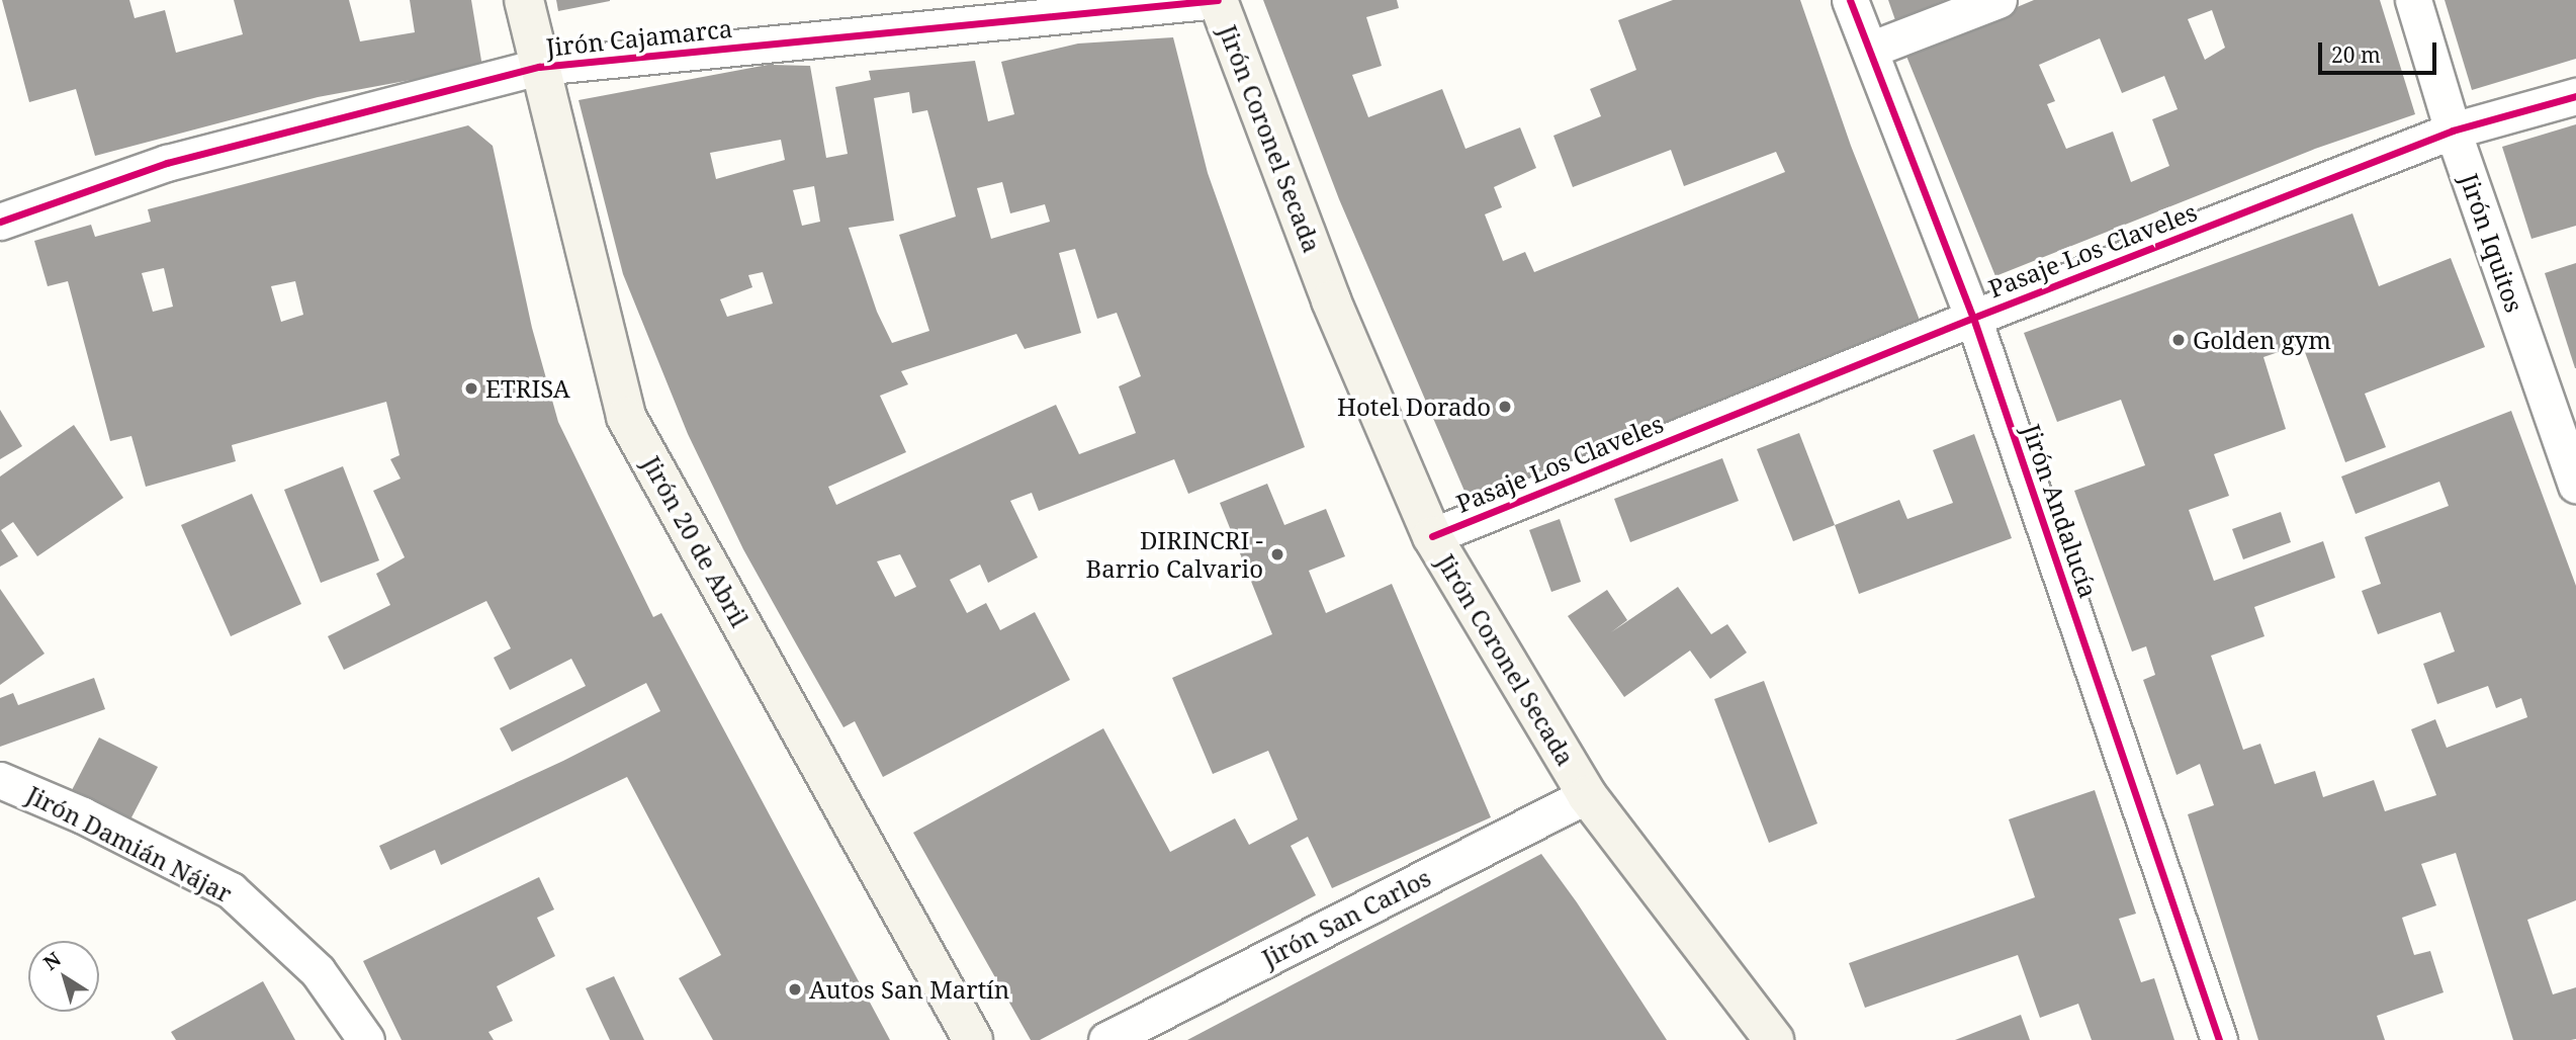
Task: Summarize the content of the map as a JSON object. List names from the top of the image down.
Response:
{
  "streets": {
    "main road": ["Jirón Coronel Secada", "Jirón 20 de Abril"],
    "street": [
      "Jirón Cajamarca",
      "Jirón Iquitos",
      "Pasaje Los Claveles",
      "Jirón Andalucía",
      "Jirón Damián Nájar",
      "Jirón San Carlos"
    ]
  },
  "crossings": [
    ["Jirón Cajamarca", "Jirón Coronel Secada"],
    ["Jirón Cajamarca", "Jirón 20 de Abril"],
    ["Jirón Coronel Secada", "Pasaje Los Claveles"],
    ["Jirón Coronel Secada", "Jirón San Carlos"],
    ["Jirón Iquitos", "Pasaje Los Claveles"],
    ["Pasaje Los Claveles", "Jirón Andalucía"]
  ],
  "places": [
    "Golden gym",
    "ETRISA",
    "Hotel Dorado",
    "DIRINCRI - Barrio Calvario",
    "Autos San Martín"
  ],
  "scale_bar": "20 m",
  "north": "top left"
}
